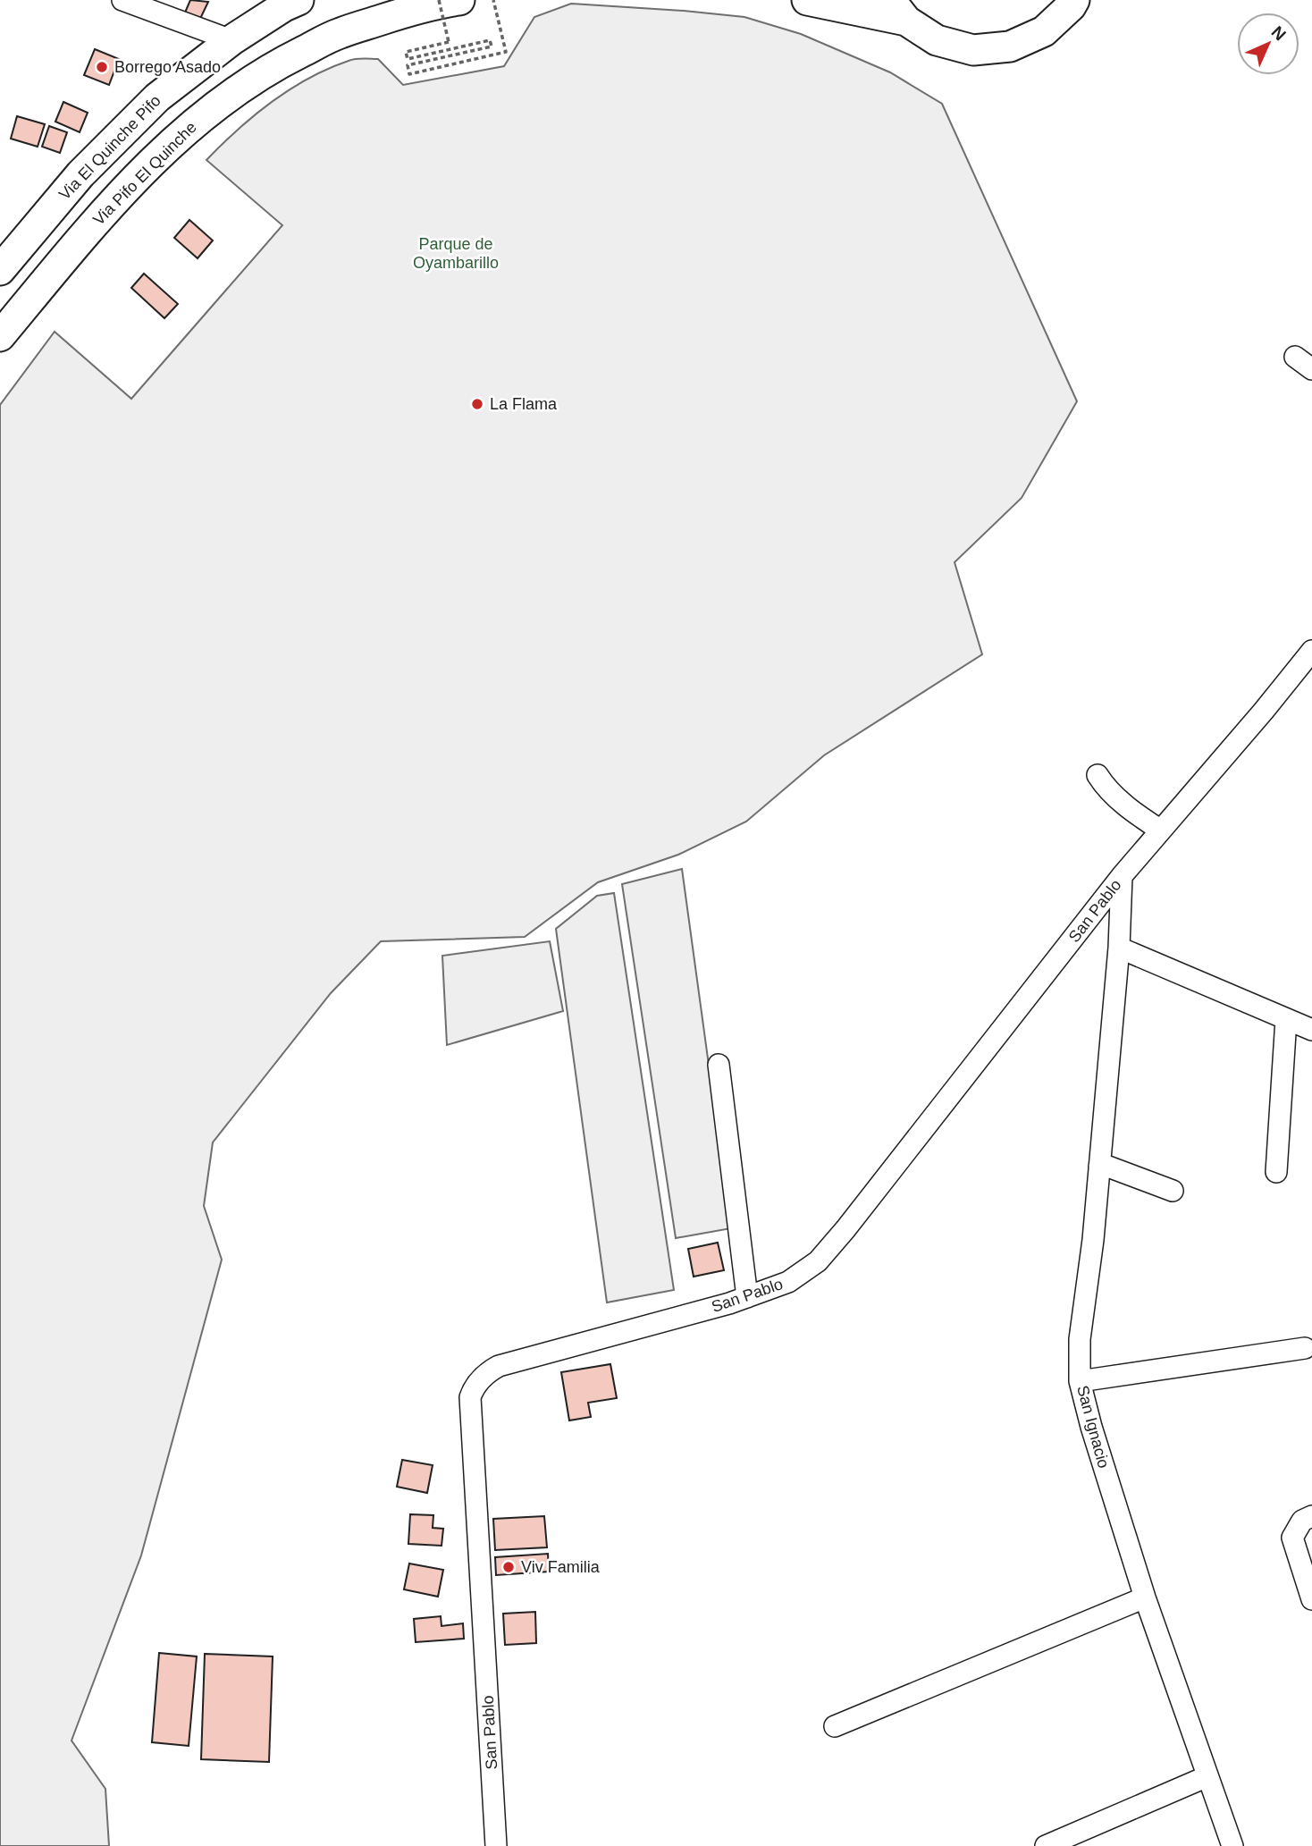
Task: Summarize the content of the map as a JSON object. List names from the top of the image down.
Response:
{
  "streets": {
    "highway": ["Via El Quinche Pifo", "Via Pifo El Quinche"],
    "street": ["San Pablo", "San Ignacio"]
  },
  "crossings": [
    ["San Pablo", "San Ignacio"]
  ],
  "parks": ["Parque de Oyambarillo"],
  "places": ["Borrego Asado", "La Flama", "Viv Familia"],
  "north": "top right"
}
